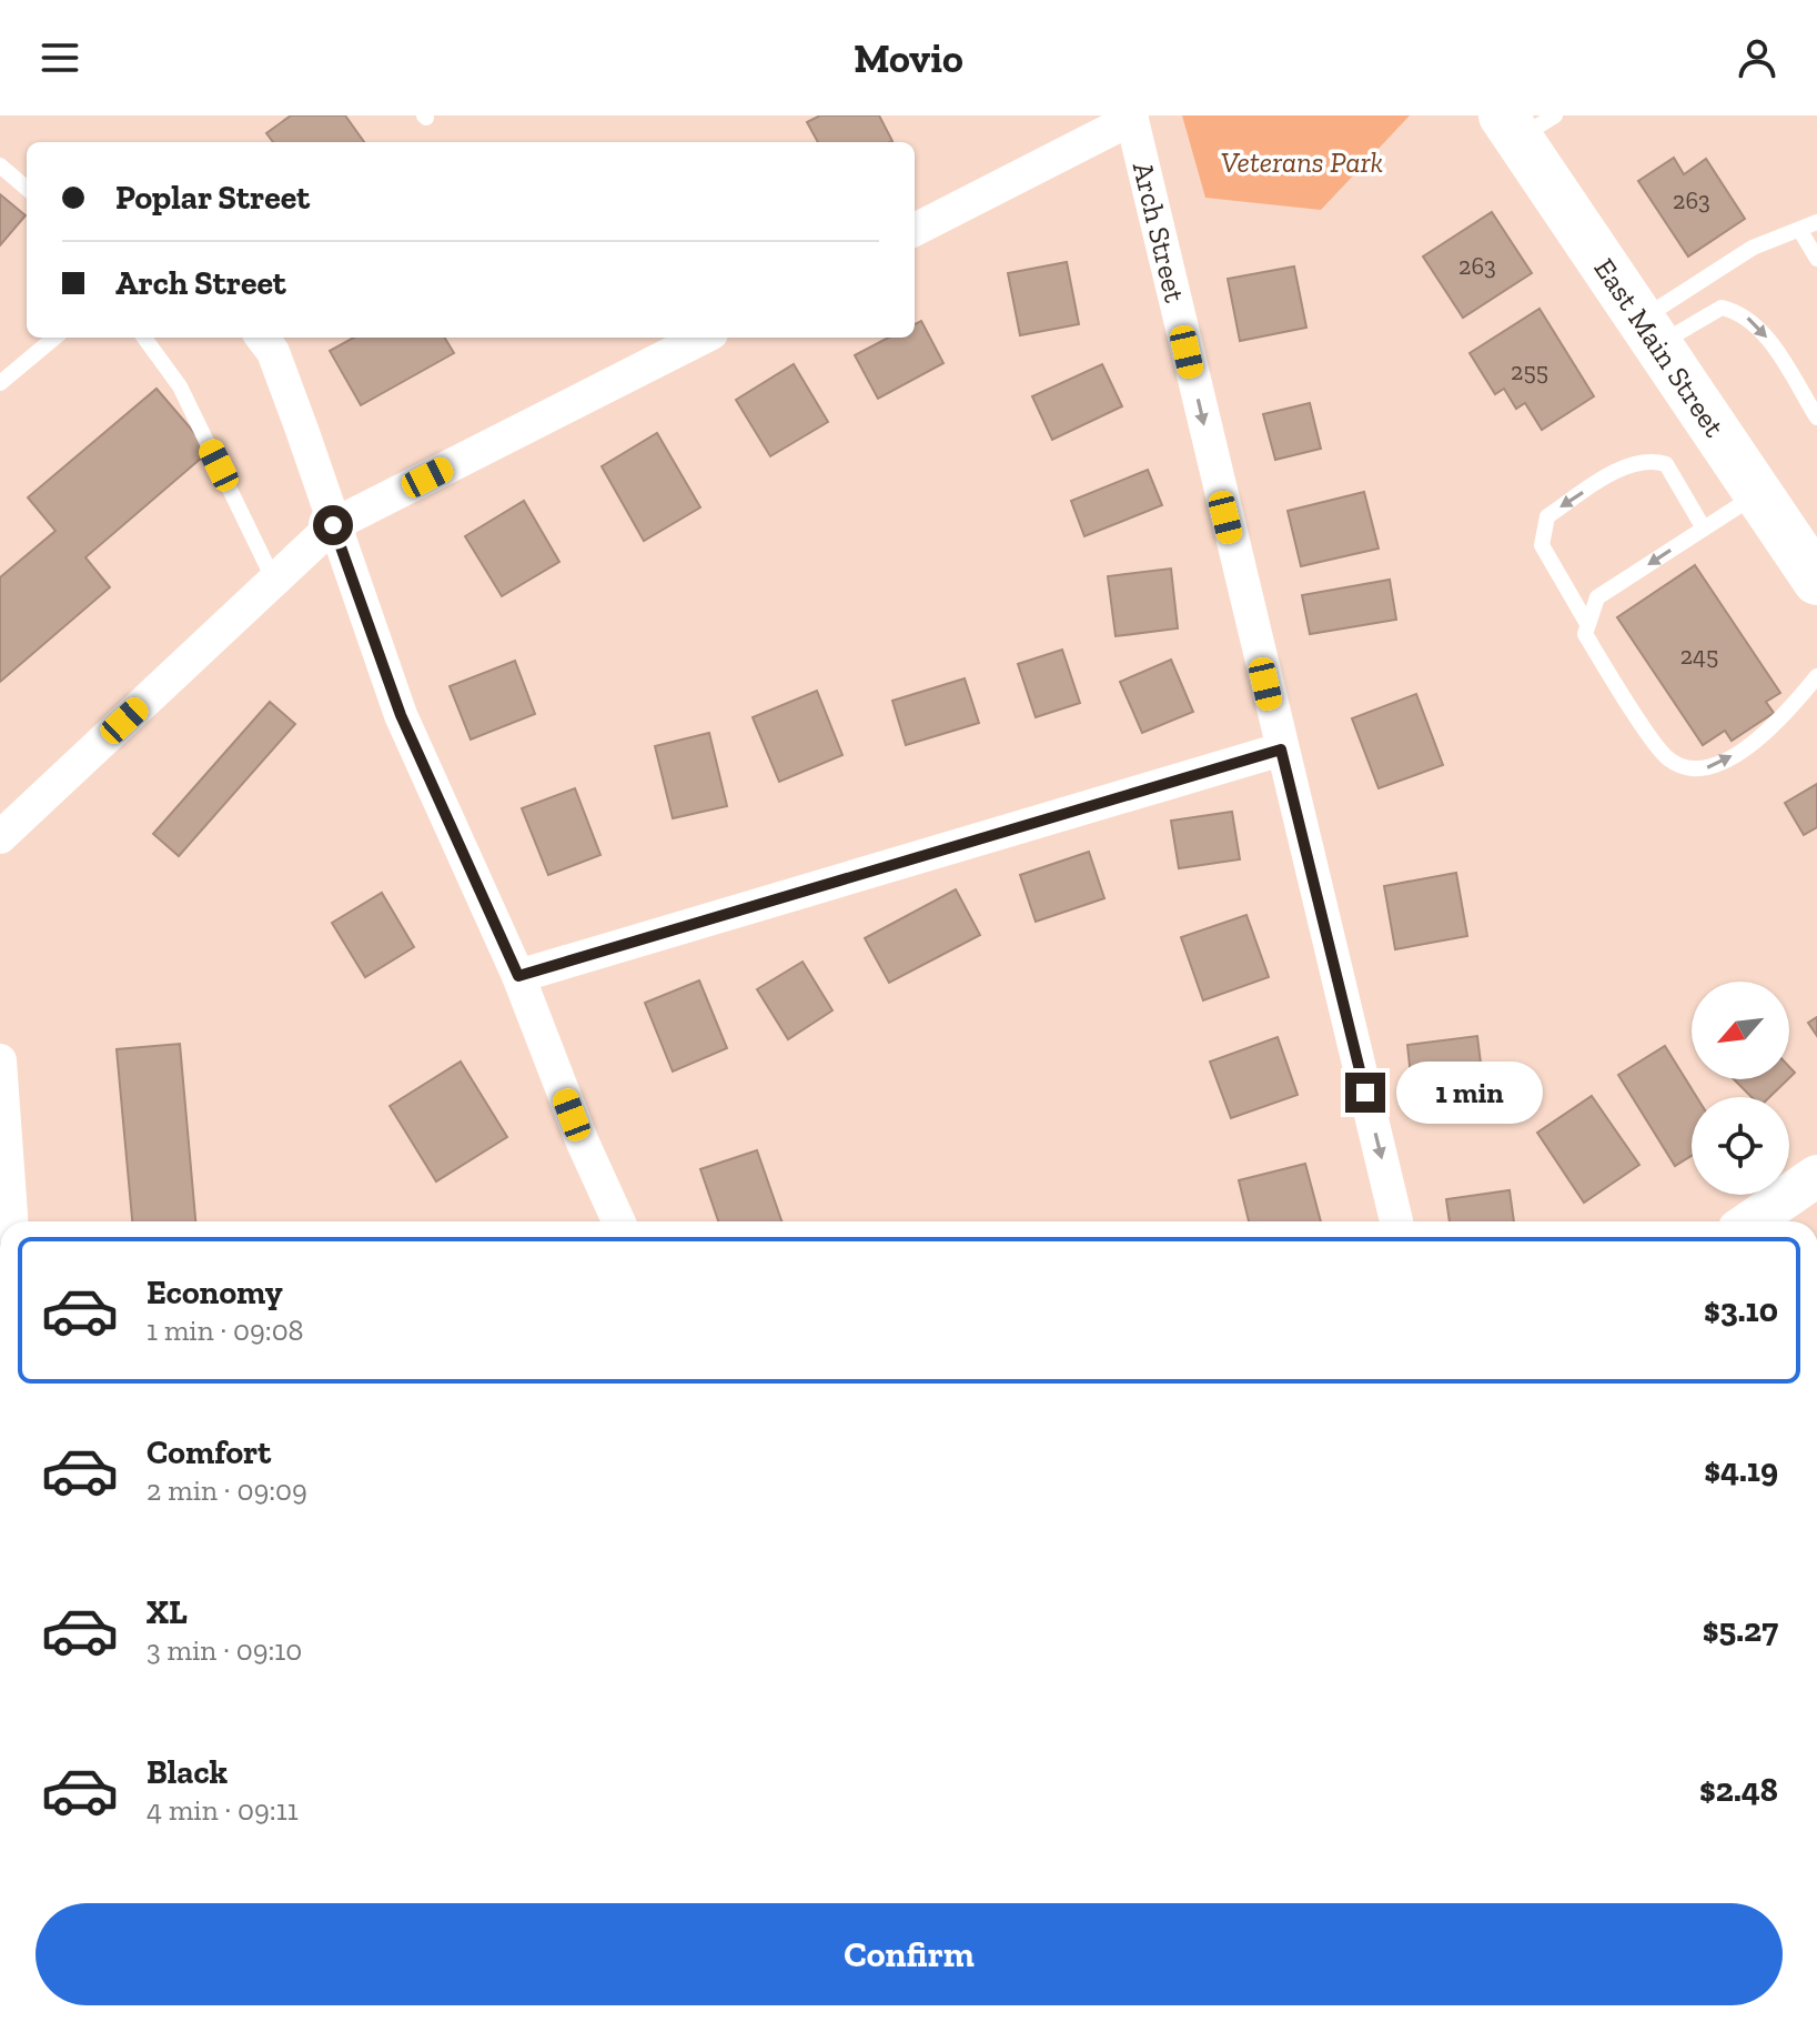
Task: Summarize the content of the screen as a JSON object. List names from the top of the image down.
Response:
{
  "streets": {
    "main road": ["East Main Street"],
    "street": ["Arch Street"]
  },
  "one_way": ["Arch Street"],
  "parks": ["Veterans Park"],
  "house_numbers": [
    "263",
    "263",
    "255",
    "245"
  ],
  "north": "bottom left",
  "page": {
    "header": "Movio",
    "banner": ["Poplar Street", "Arch Street"],
    "bubble": "1 min",
    "list": [
      {
        "name": "Economy",
        "note": "1 min · 09:08",
        "value": "$3.10"
      },
      {
        "name": "Comfort",
        "note": "2 min · 09:09",
        "value": "$4.19"
      },
      {
        "name": "XL",
        "note": "3 min · 09:10",
        "value": "$5.27"
      },
      {
        "name": "Black",
        "note": "4 min · 09:11",
        "value": "$2.48"
      }
    ],
    "buttons": "Confirm"
  }
}
